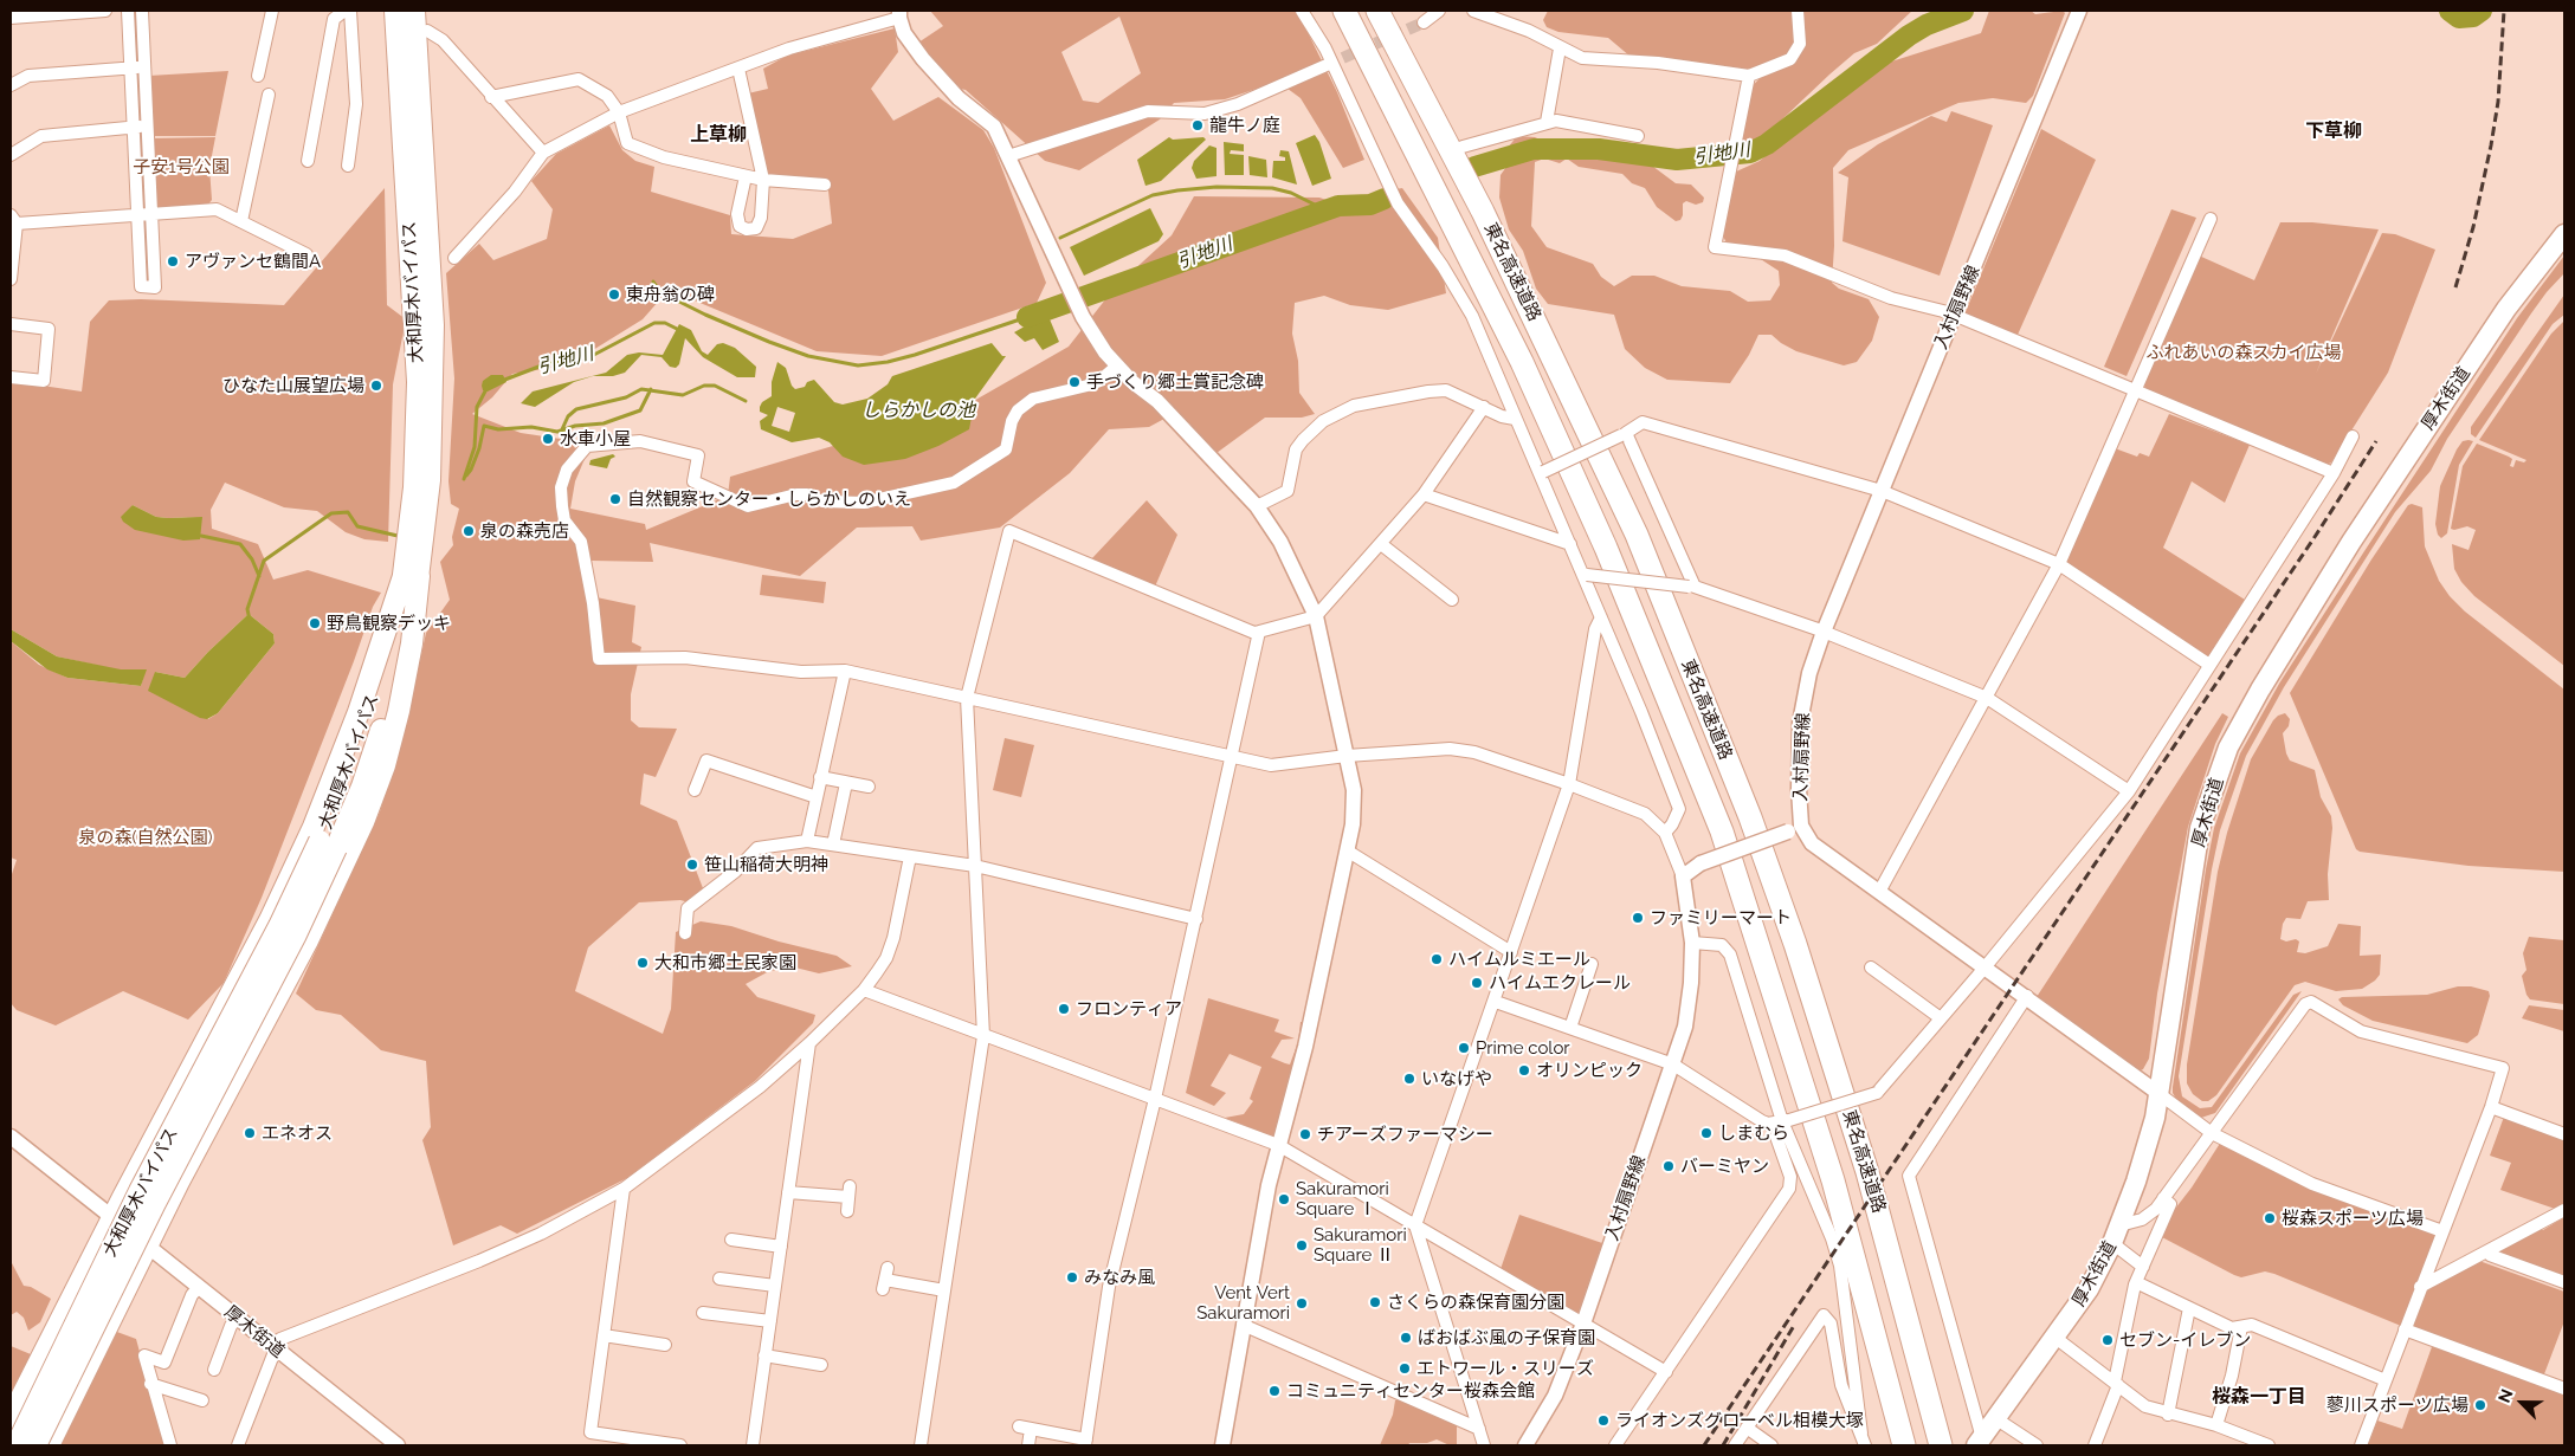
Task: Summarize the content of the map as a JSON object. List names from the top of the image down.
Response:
{
  "streets": {
    "highway": ["東名高速道路", "大和厚木バイパス"],
    "main road": ["厚木街道"],
    "street": ["入村扇野線"]
  },
  "districts": ["下草柳", "上草柳", "桜森一丁目"],
  "water": ["引地川", "しらかしの池"],
  "parks": ["子安1号公園", "ふれあいの森スカイ広場", "泉の森(自然公園)"],
  "places": [
    "龍牛ノ庭",
    "アヴァンセ鶴間A",
    "東舟翁の碑",
    "手づくり郷土賞記念碑",
    "ひなた山展望広場",
    "水車小屋",
    "自然観察センター・しらかしのいえ",
    "泉の森売店",
    "野鳥観察デッキ",
    "笹山稲荷大明神",
    "ファミリーマート",
    "ハイムルミエール",
    "大和市郷土民家園",
    "ハイムエクレール",
    "フロンティア",
    "Prime color",
    "オリンピック",
    "いなげや",
    "エネオス",
    "しまむら",
    "チアーズファーマシー",
    "バーミヤン",
    "Sakuramori Square Ⅰ",
    "桜森スポーツ広場",
    "Sakuramori Square Ⅱ",
    "みなみ風",
    "さくらの森保育園分園",
    "Vent Vert Sakuramori",
    "ばおばぶ風の子保育園",
    "セブン-イレブン",
    "エトワール・スリーズ",
    "コミュニティセンター桜森会館",
    "蓼川スポーツ広場",
    "ライオンズグローベル相模大塚"
  ],
  "north": "top left"
}
